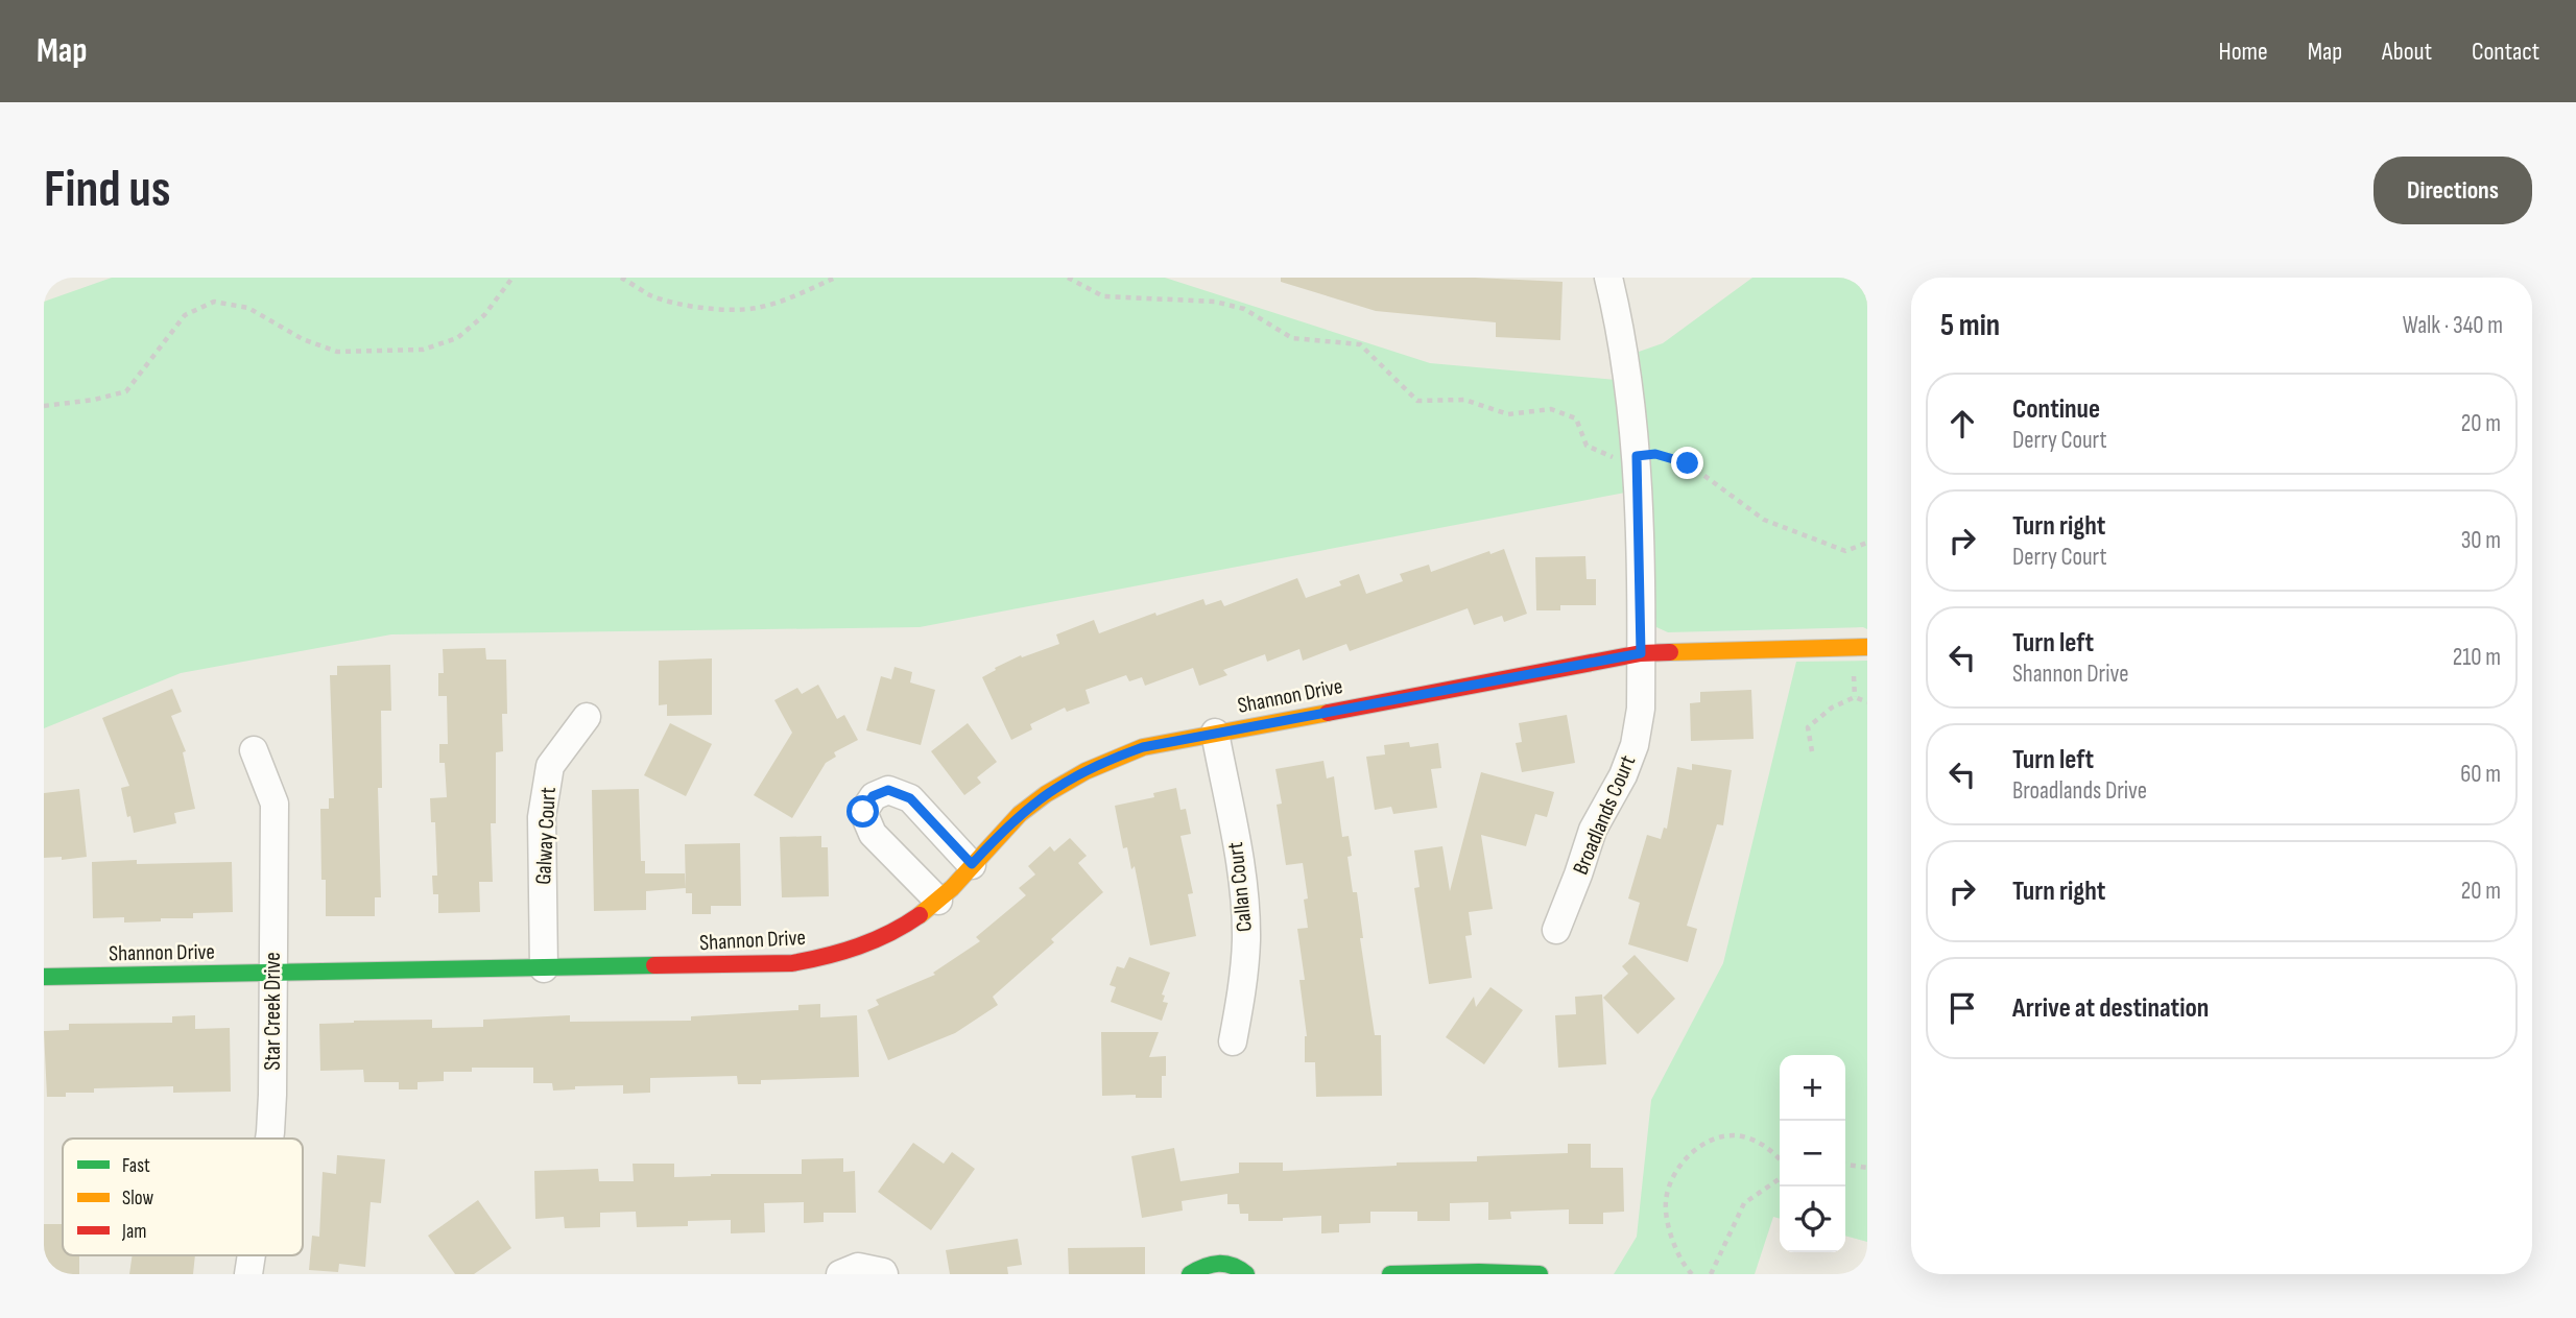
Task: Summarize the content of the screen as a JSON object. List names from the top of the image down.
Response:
{
  "streets": {
    "street": [
      "Shannon Drive",
      "Broadlands Court",
      "Galway Court",
      "Callan Court",
      "Star Creek Drive"
    ]
  },
  "crossings": [
    ["Shannon Drive", "Broadlands Court"],
    ["Shannon Drive", "Galway Court"],
    ["Shannon Drive", "Callan Court"],
    ["Shannon Drive", "Star Creek Drive"]
  ],
  "legend": ["Fast", "Slow", "Jam"],
  "page": {
    "header": "Map",
    "nav": [
      "Home",
      "Map",
      "About",
      "Contact"
    ],
    "buttons": "Directions",
    "title": "Find us",
    "heading": ["5 min", "Walk · 340 m"],
    "list": [
      ["Continue", "Derry Court", "20 m"],
      ["Turn right", "Derry Court", "30 m"],
      ["Turn left", "Shannon Drive", "210 m"],
      ["Turn left", "Broadlands Drive", "60 m"],
      ["Turn right", "20 m"],
      "Arrive at destination"
    ],
    "map_buttons": ["+", "−"]
  }
}
